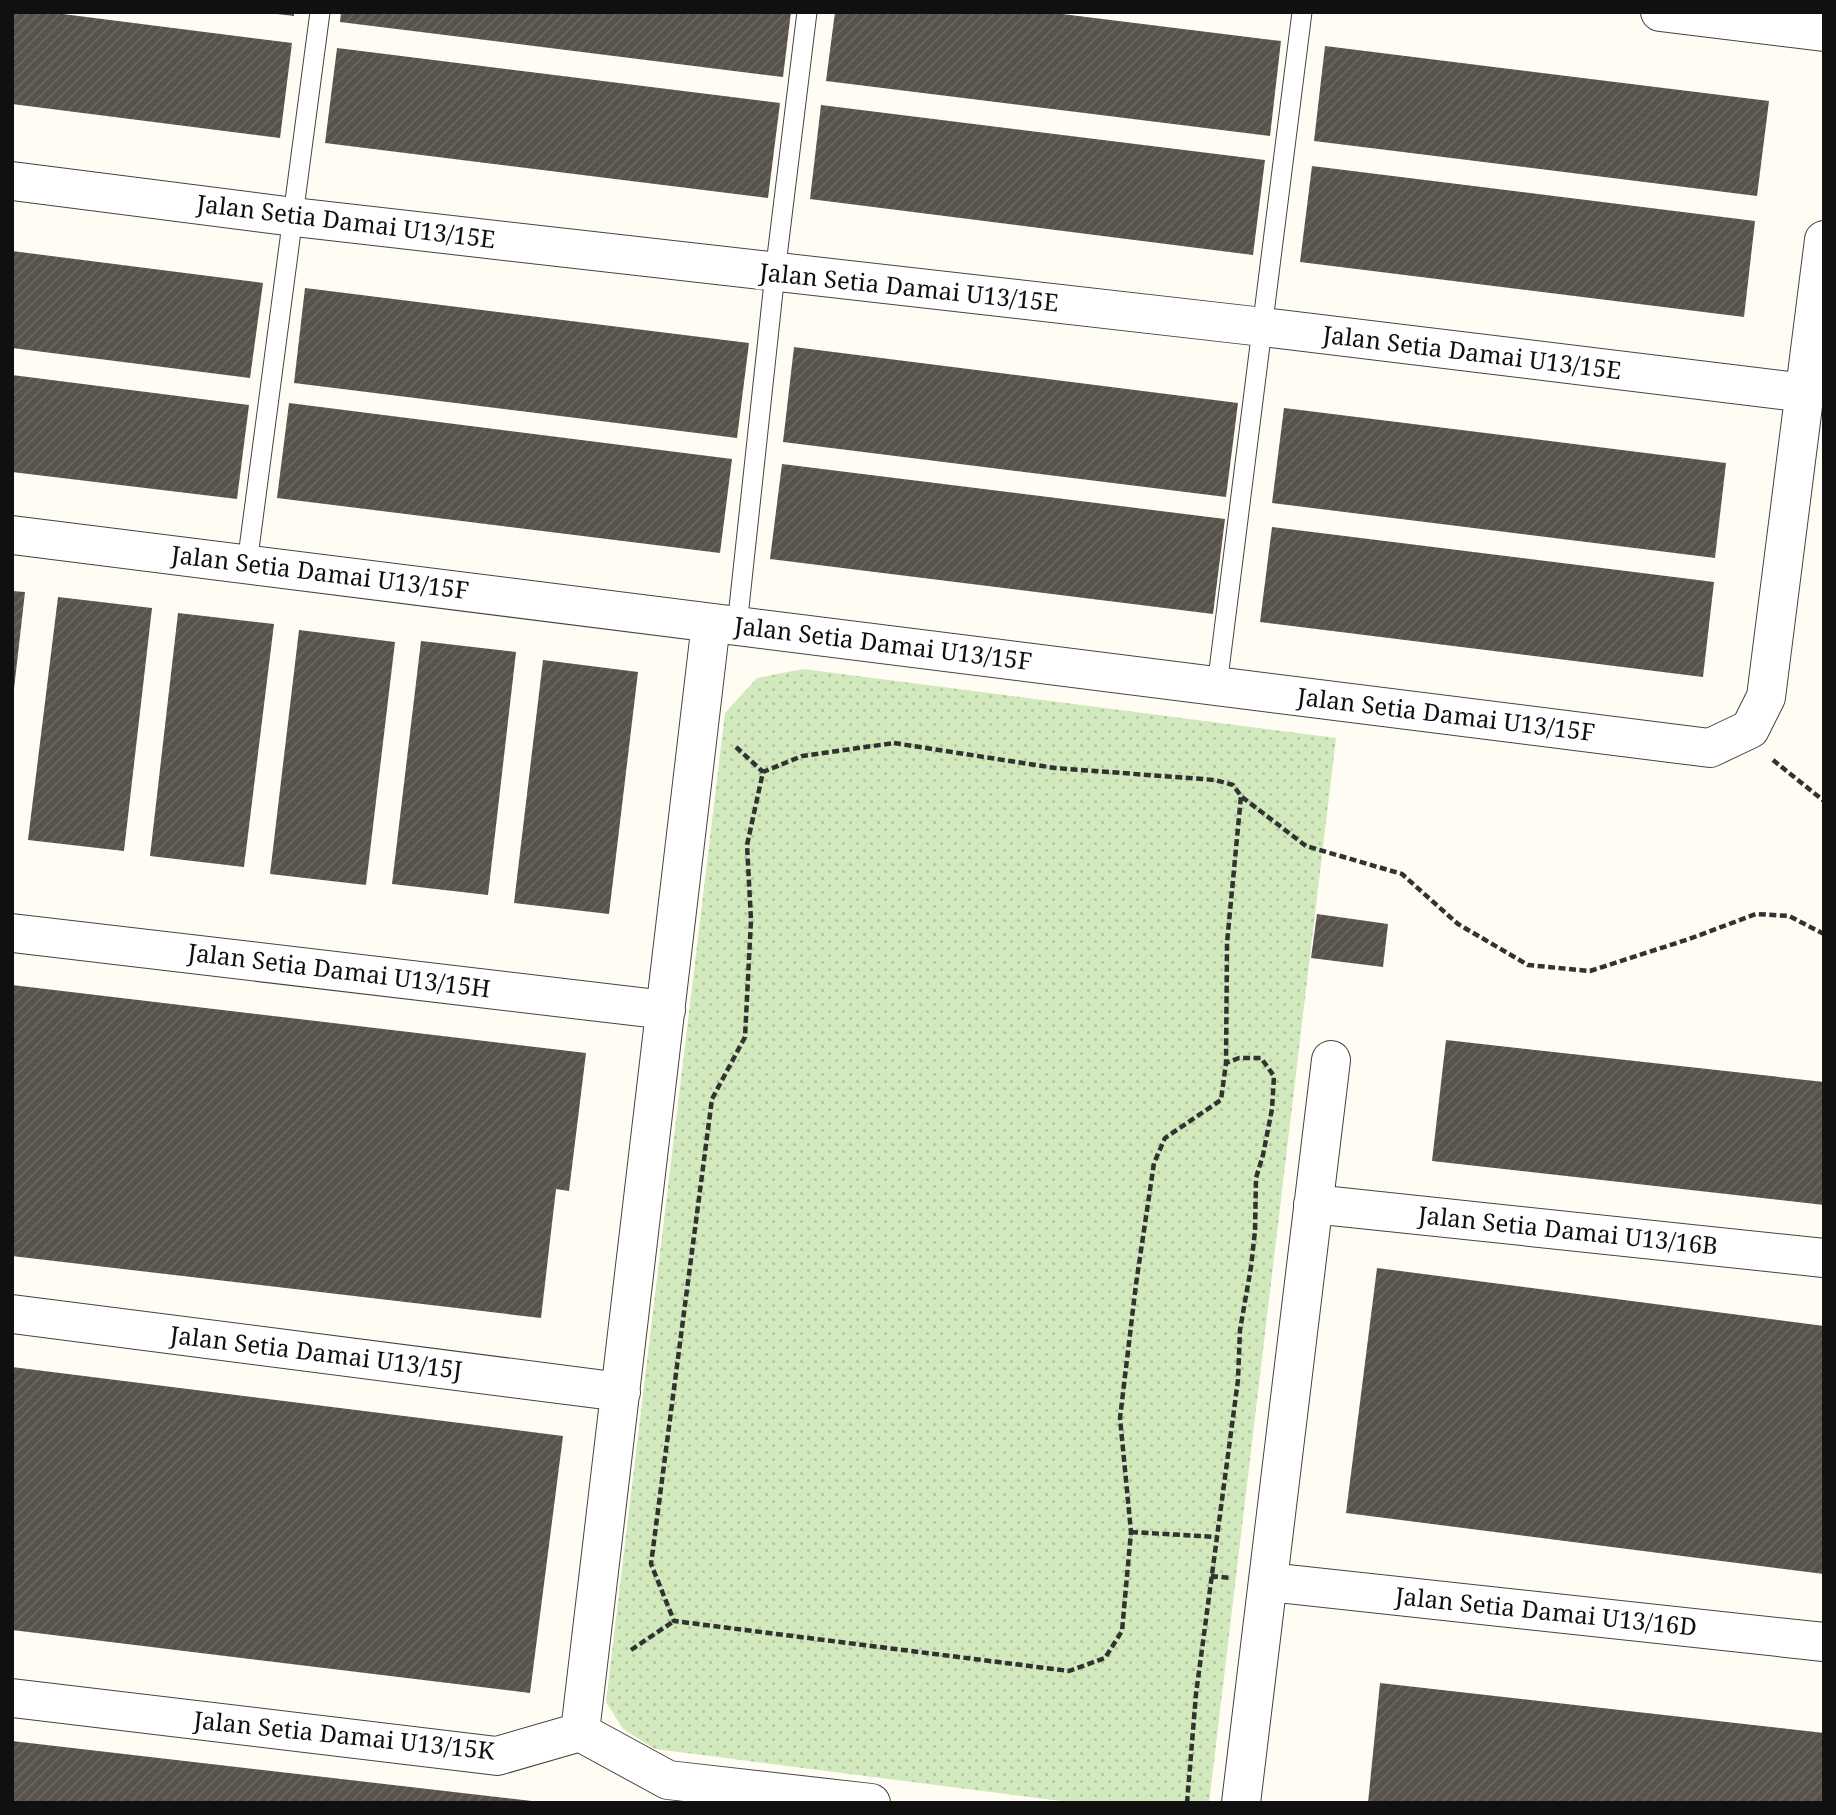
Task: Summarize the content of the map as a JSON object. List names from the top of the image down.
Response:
{
  "streets": {
    "street": [
      "Jalan Setia Damai U13/15E",
      "Jalan Setia Damai U13/15F",
      "Jalan Setia Damai U13/15H",
      "Jalan Setia Damai U13/16B",
      "Jalan Setia Damai U13/15J",
      "Jalan Setia Damai U13/16D",
      "Jalan Setia Damai U13/15K"
    ]
  }
}
